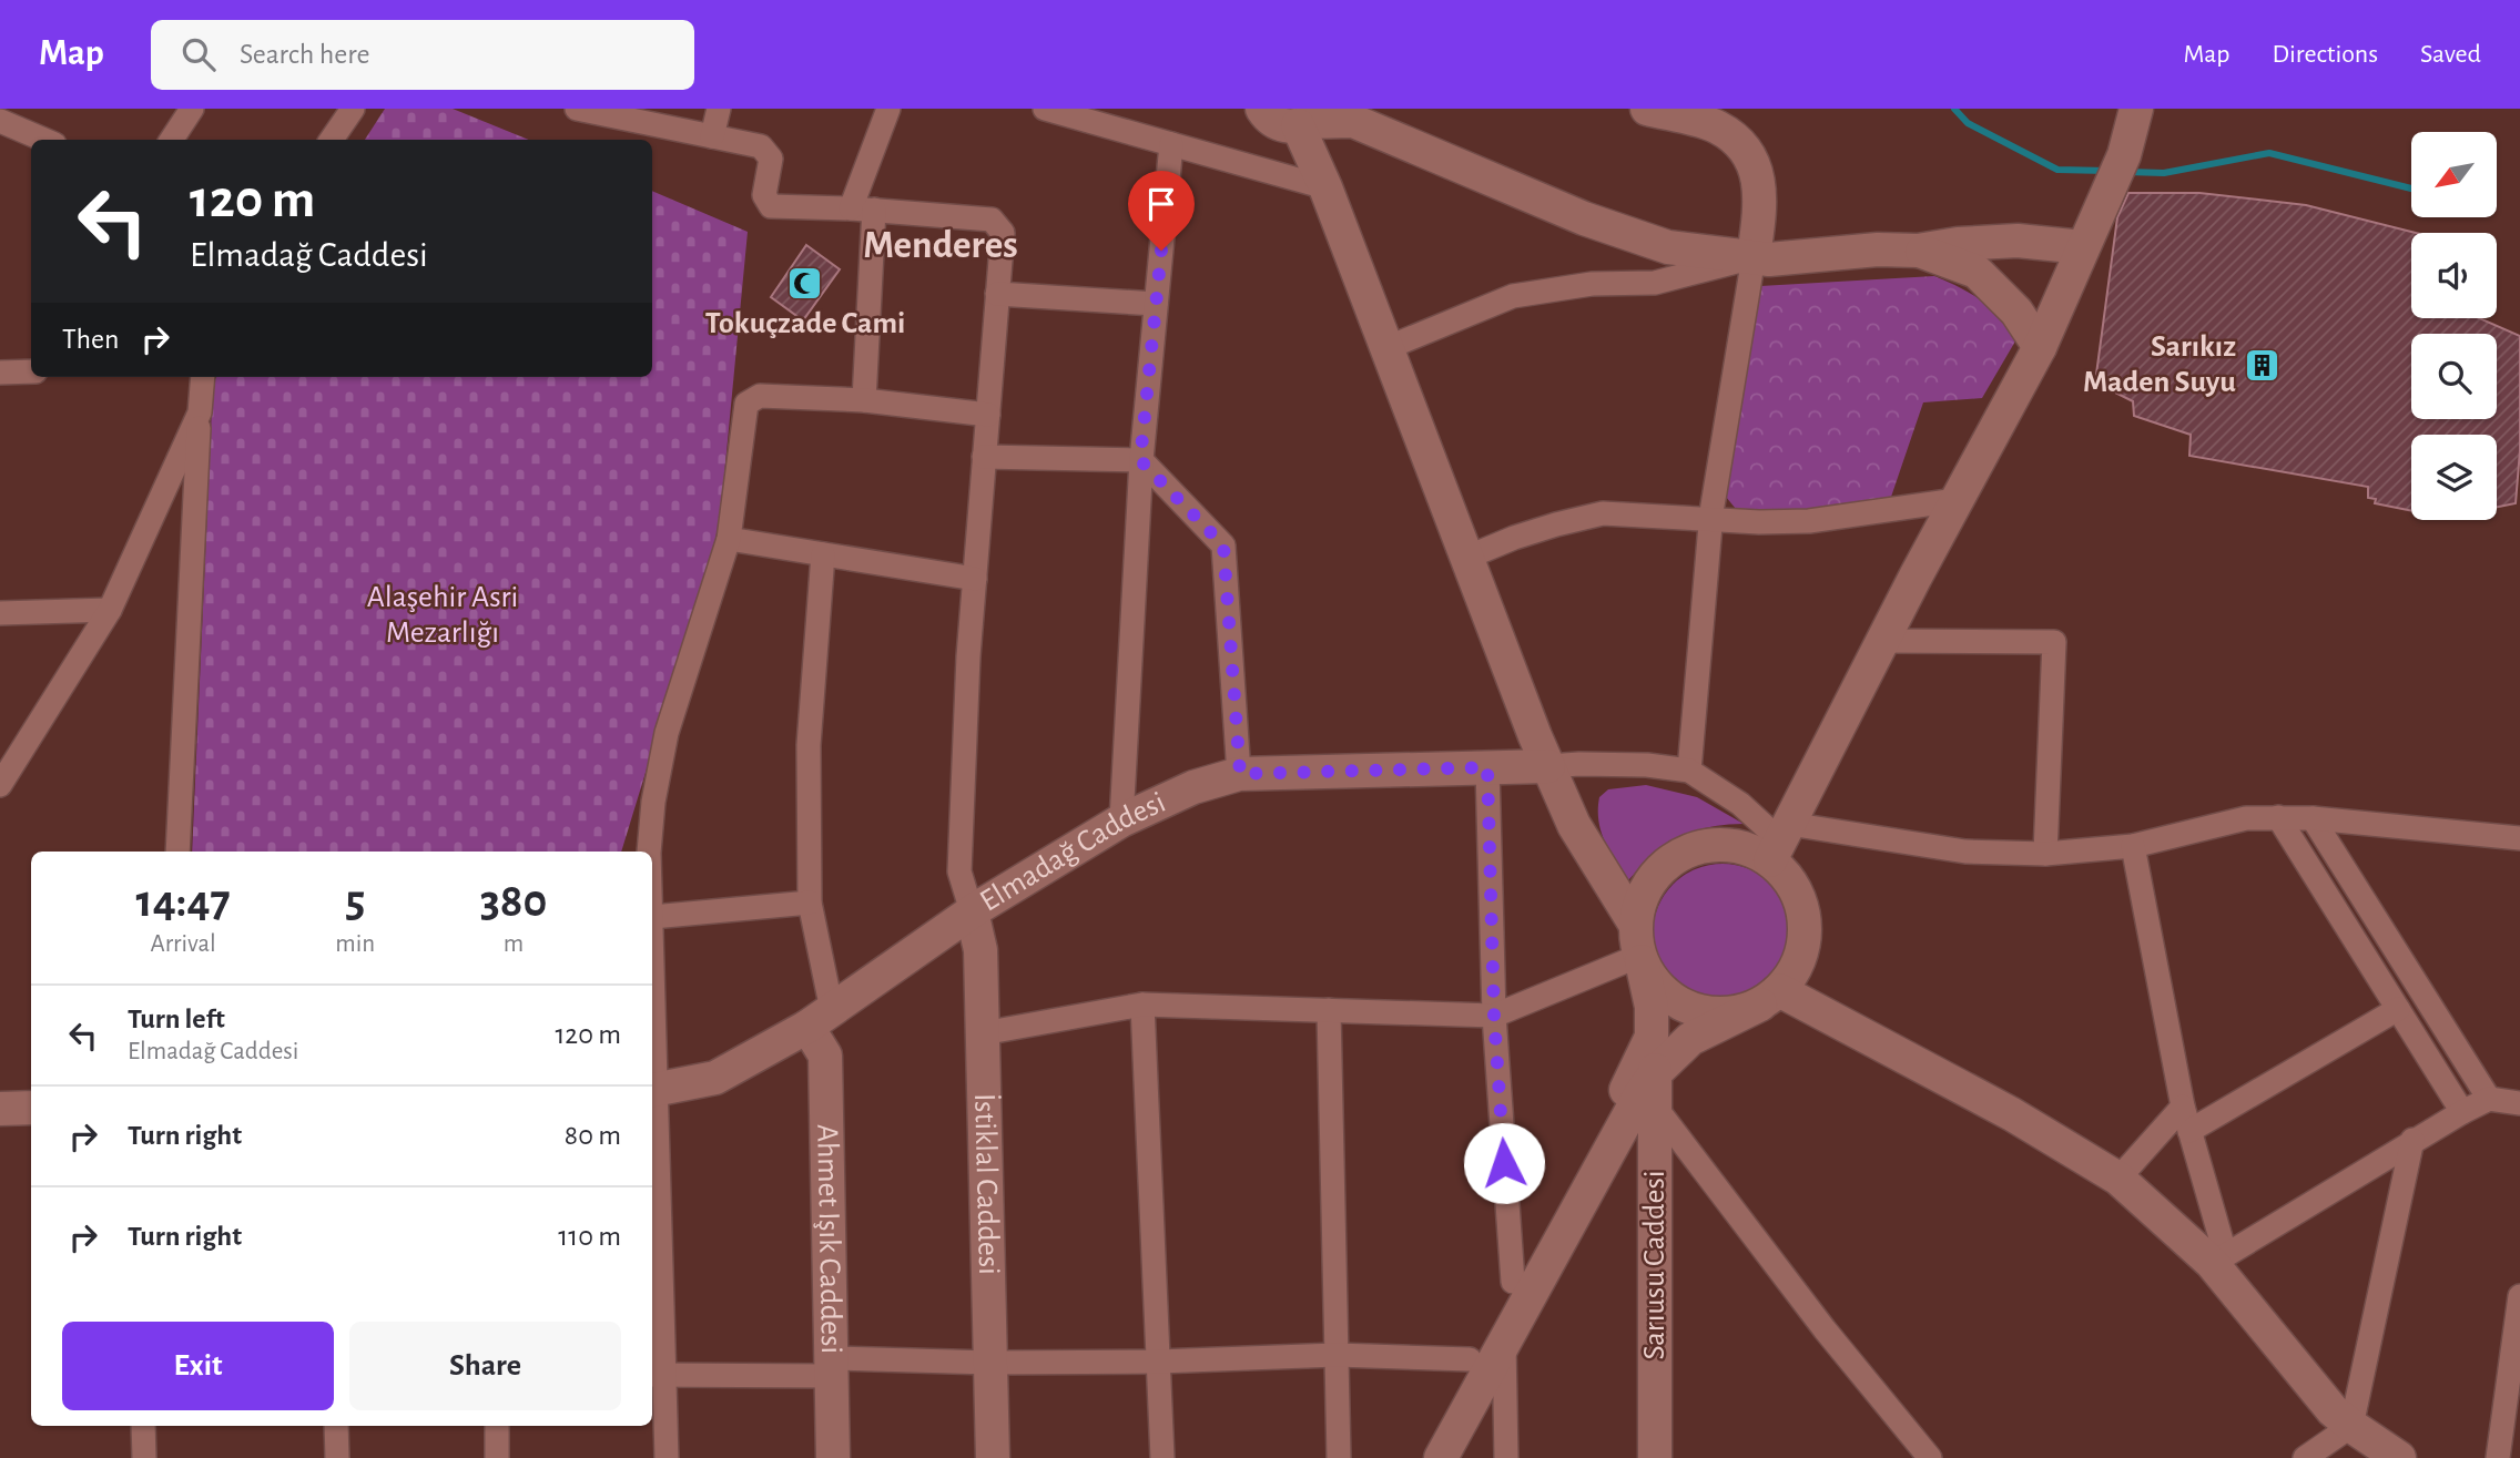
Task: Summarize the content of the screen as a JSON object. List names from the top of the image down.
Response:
{
  "streets": {
    "street": [
      "Elmadağ Caddesi",
      "İstiklal Caddesi",
      "Ahmet Işık Caddesi",
      "Sarıusu Caddesi"
    ]
  },
  "crossings": [
    ["Elmadağ Caddesi", "İstiklal Caddesi"],
    ["Elmadağ Caddesi", "Ahmet Işık Caddesi"]
  ],
  "districts": ["Menderes"],
  "parks": ["Alaşehir Asri Mezarlığı"],
  "places": {
    "mosque": ["Tokuçzade Cami"],
    "building": ["Sarıkız Maden Suyu"]
  },
  "north": "bottom left",
  "page": {
    "header": "Map",
    "search": "Search here",
    "nav": ["Map", "Directions", "Saved"],
    "turn": ["120 m", "Elmadağ Caddesi"],
    "then": "Then",
    "eta": [
      "14:47",
      "Arrival",
      "5",
      "min",
      "380",
      "m"
    ],
    "list": [
      {
        "name": "Turn left",
        "note": "Elmadağ Caddesi",
        "value": "120 m"
      },
      {
        "name": "Turn right",
        "value": "80 m"
      },
      {
        "name": "Turn right",
        "value": "110 m"
      }
    ],
    "buttons": ["Exit", "Share"]
  }
}
